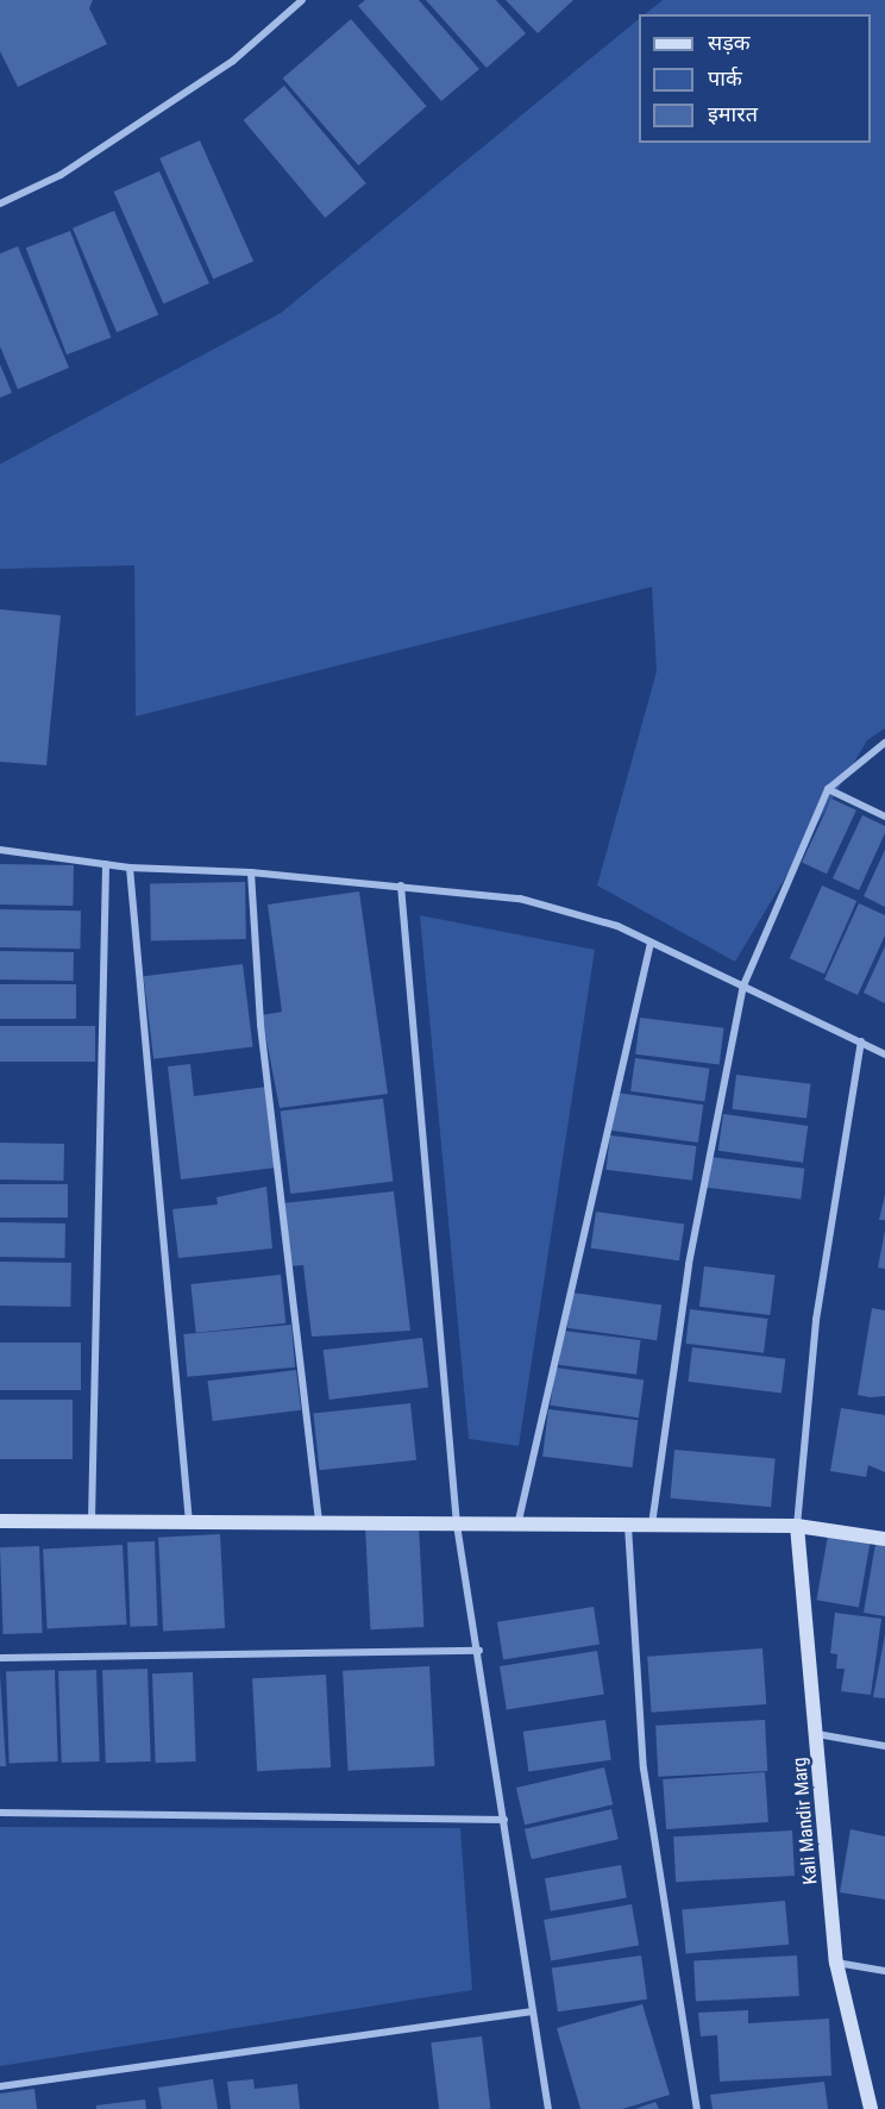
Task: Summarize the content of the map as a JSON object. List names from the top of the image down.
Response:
{
  "streets": {
    "street": ["Kali Mandir Marg"]
  },
  "legend": ["सड़क", "पार्क", "इमारत"]
}
